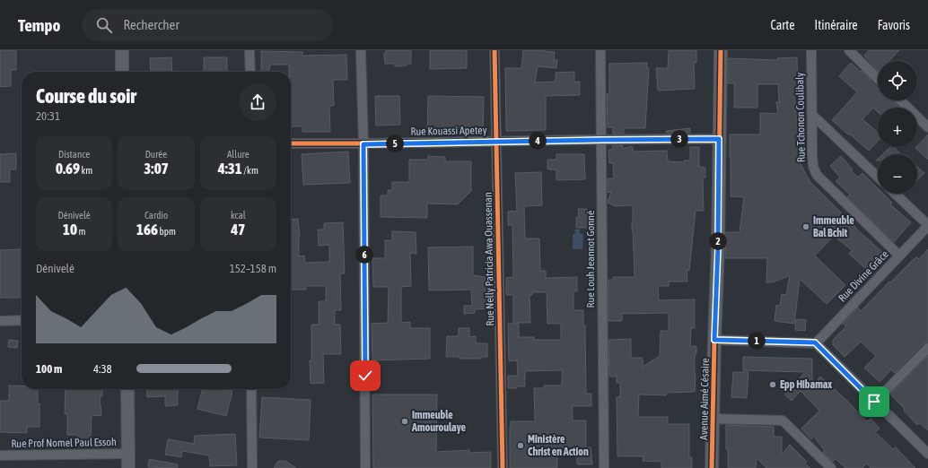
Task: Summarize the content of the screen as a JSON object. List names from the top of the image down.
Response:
{
  "streets": {
    "street": [
      "Rue Tchonon Coulibaly",
      "Rue Kouassi Apetey",
      "Rue Nelly Patricia Awa Ouassenan",
      "Rue Louh Jeannot Gonné",
      "Rue Divine Grâce",
      "Avenue Aimé Césaire",
      "Rue Prof Nomel Paul Essoh"
    ]
  },
  "crossings": [
    ["Rue Tchonon Coulibaly", "Rue Divine Grâce"],
    ["Rue Kouassi Apetey", "Rue Nelly Patricia Awa Ouassenan"],
    ["Rue Kouassi Apetey", "Rue Louh Jeannot Gonné"],
    ["Rue Kouassi Apetey", "Avenue Aimé Césaire"]
  ],
  "places": [
    "Immeuble Bal Bchit",
    "Epp Hibamax",
    "Immeuble Amouroulaye",
    "Ministère Christ en Action"
  ],
  "page": {
    "header": "Tempo",
    "search": "Rechercher",
    "nav": ["Carte", "Itinéraire", "Favoris"],
    "map_buttons": ["+", "−"],
    "heading": ["Course du soir", "20:31"],
    "pins": [
      "3",
      "4",
      "5",
      "2",
      "6",
      "1"
    ],
    "stats": [
      ["Distance", "0.69 km"],
      ["Durée", "3:07"],
      ["Allure", "4:31 /km"],
      ["Dénivelé", "10 m"],
      ["Cardio", "166 bpm"],
      ["kcal", "47"]
    ],
    "chart": ["Dénivelé", "152–158 m"],
    "list": [
      {
        "name": "100 m",
        "note": "4:38"
      }
    ]
  }
}
